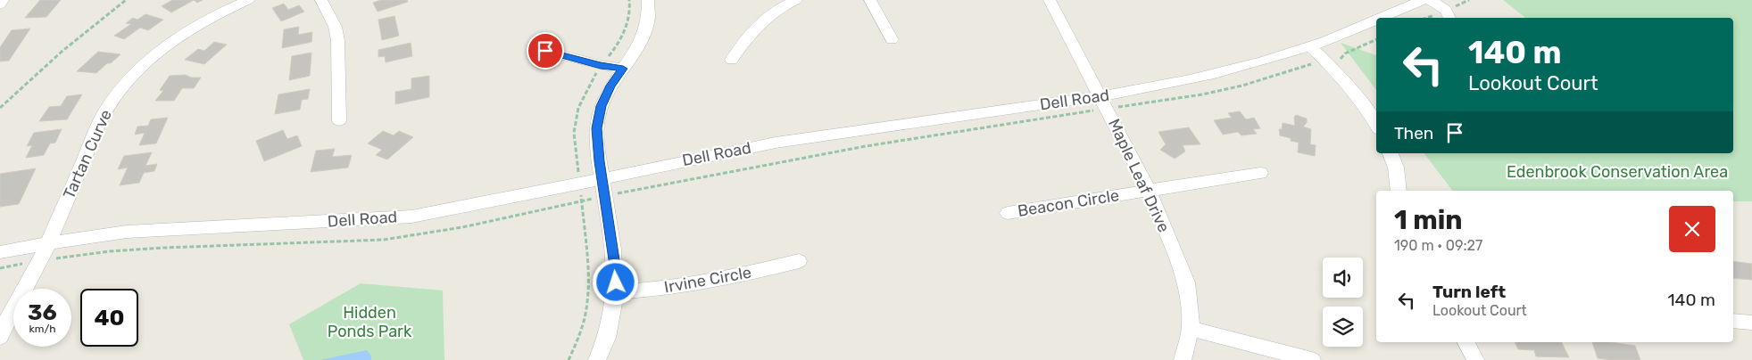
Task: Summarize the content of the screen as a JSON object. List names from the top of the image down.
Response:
{
  "streets": {
    "street": [
      "Dell Road",
      "Tartan Curve",
      "Maple Leaf Drive",
      "Beacon Circle",
      "Irvine Circle"
    ]
  },
  "crossings": [
    ["Dell Road", "Tartan Curve"],
    ["Dell Road", "Maple Leaf Drive"],
    ["Maple Leaf Drive", "Beacon Circle"]
  ],
  "parks": ["Edenbrook Conservation Area", "Hidden Ponds Park"],
  "page": {
    "turn": ["140 m", "Lookout Court"],
    "then": "Then",
    "heading": ["1 min", "190 m · 09:27"],
    "list": [
      {
        "name": "Turn left",
        "note": "Lookout Court",
        "value": "140 m"
      }
    ],
    "speed": "36 km/h",
    "limit": "40"
  }
}
